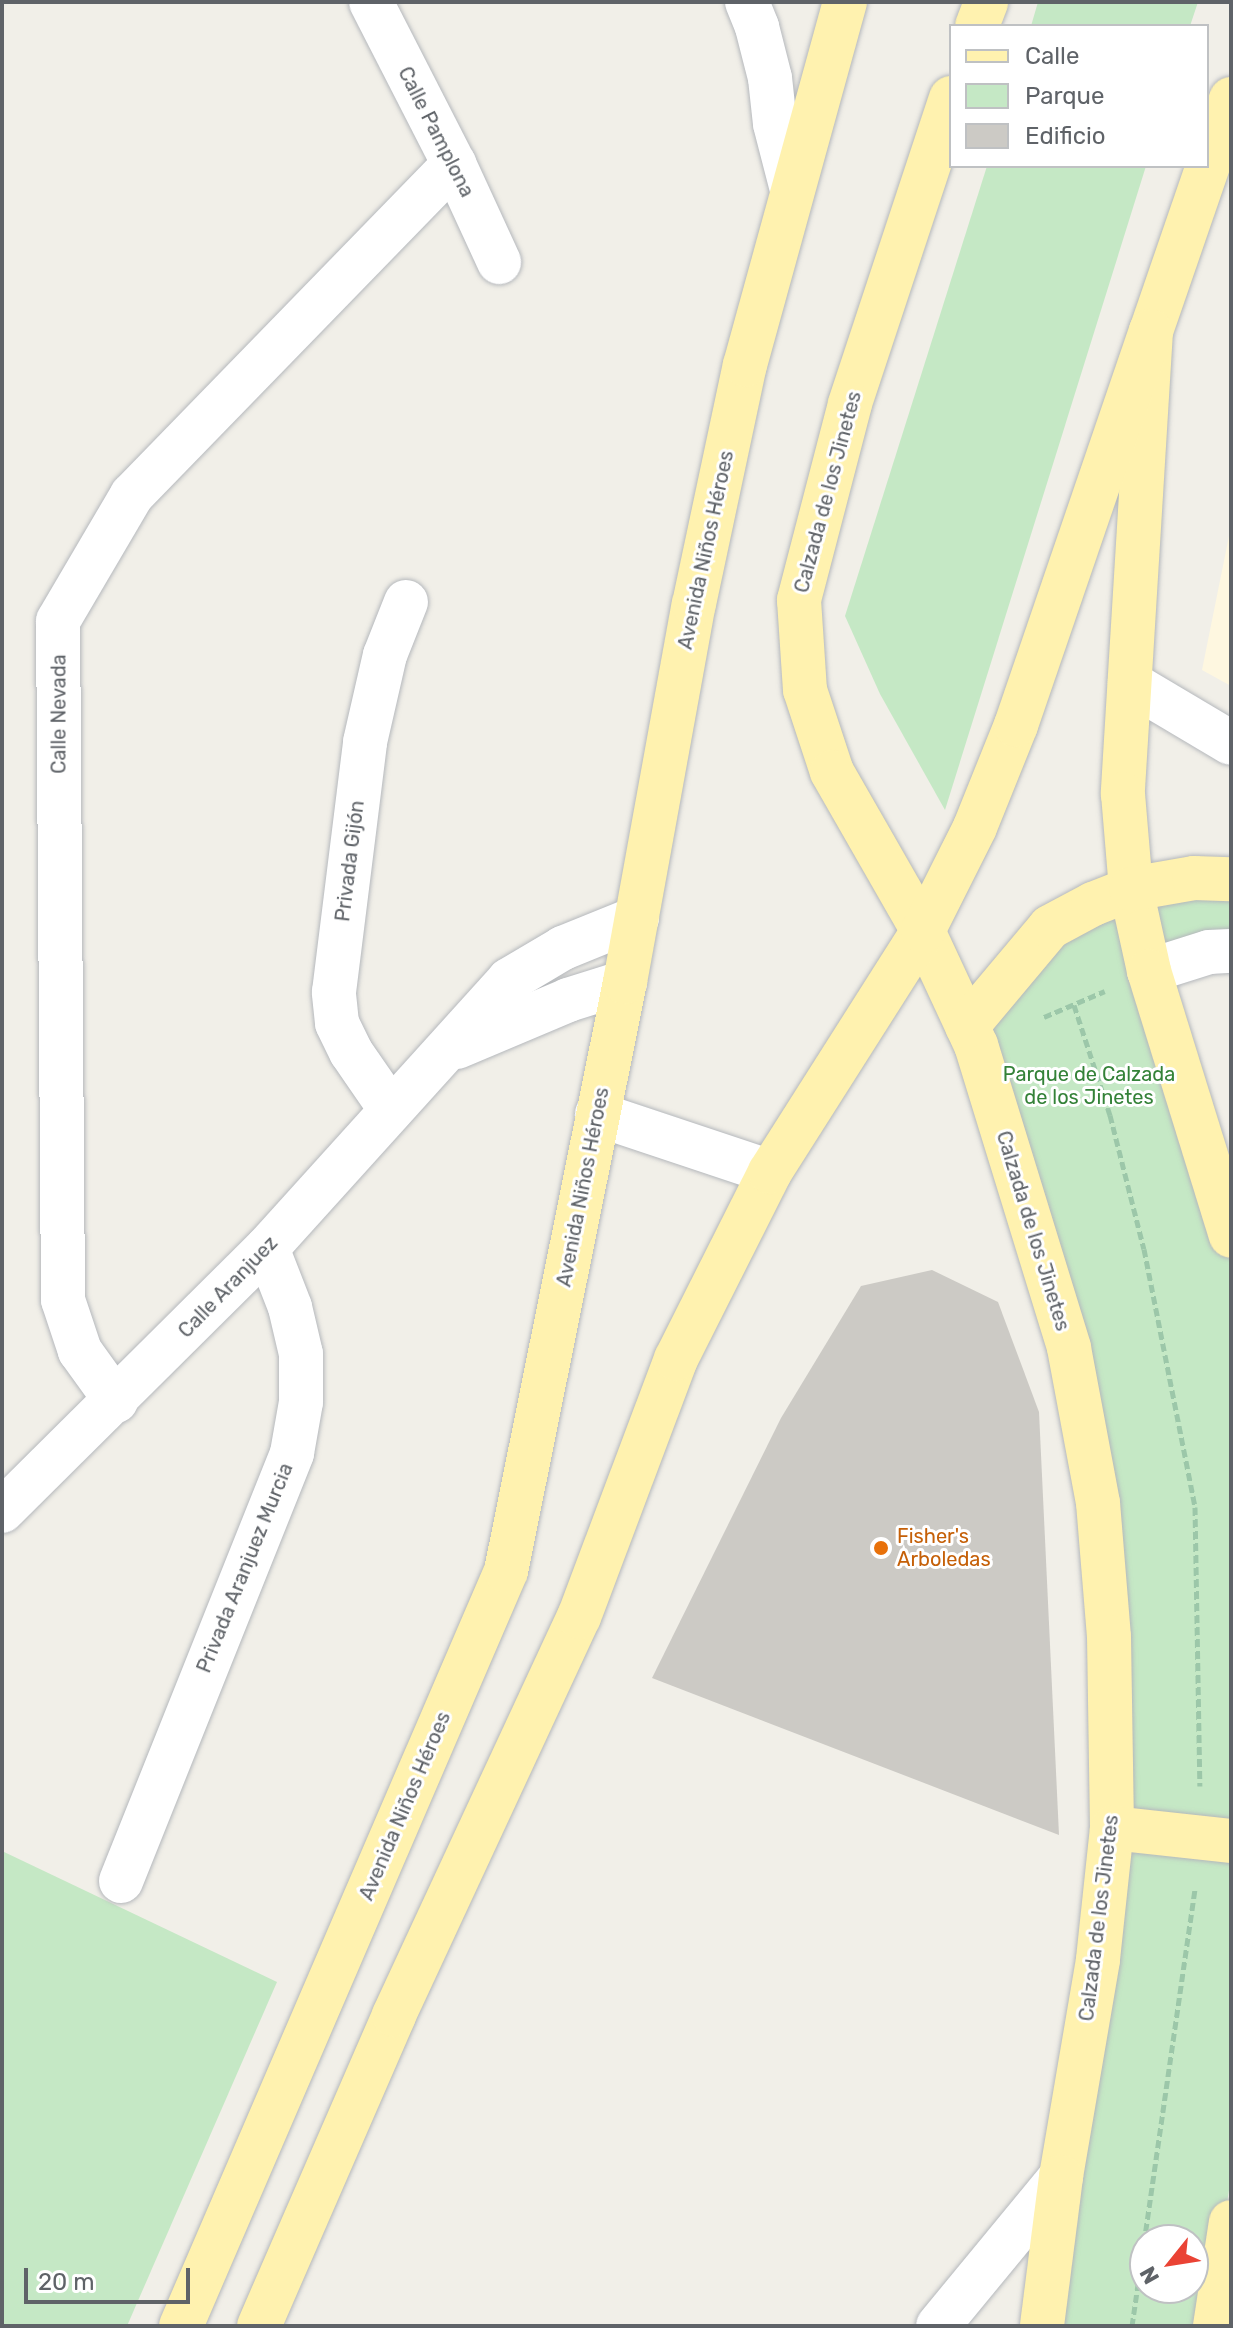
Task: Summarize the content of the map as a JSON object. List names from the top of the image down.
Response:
{
  "streets": {
    "main road": ["Calzada de los Jinetes", "Avenida Niños Héroes"],
    "street": [
      "Calle Pamplona",
      "Calle Nevada",
      "Privada Gijón",
      "Calle Aranjuez",
      "Privada Aranjuez Murcia"
    ]
  },
  "crossings": [
    ["Calle Pamplona", "Calle Nevada"],
    ["Avenida Niños Héroes", "Calle Aranjuez"],
    ["Calle Nevada", "Calle Aranjuez"],
    ["Privada Gijón", "Calle Aranjuez"],
    ["Calle Aranjuez", "Privada Aranjuez Murcia"]
  ],
  "parks": ["Parque de Calzada de los Jinetes"],
  "places": ["Fisher's Arboledas"],
  "legend": ["Calle", "Parque", "Edificio"],
  "scale_bar": "20 m",
  "north": "bottom left"
}
